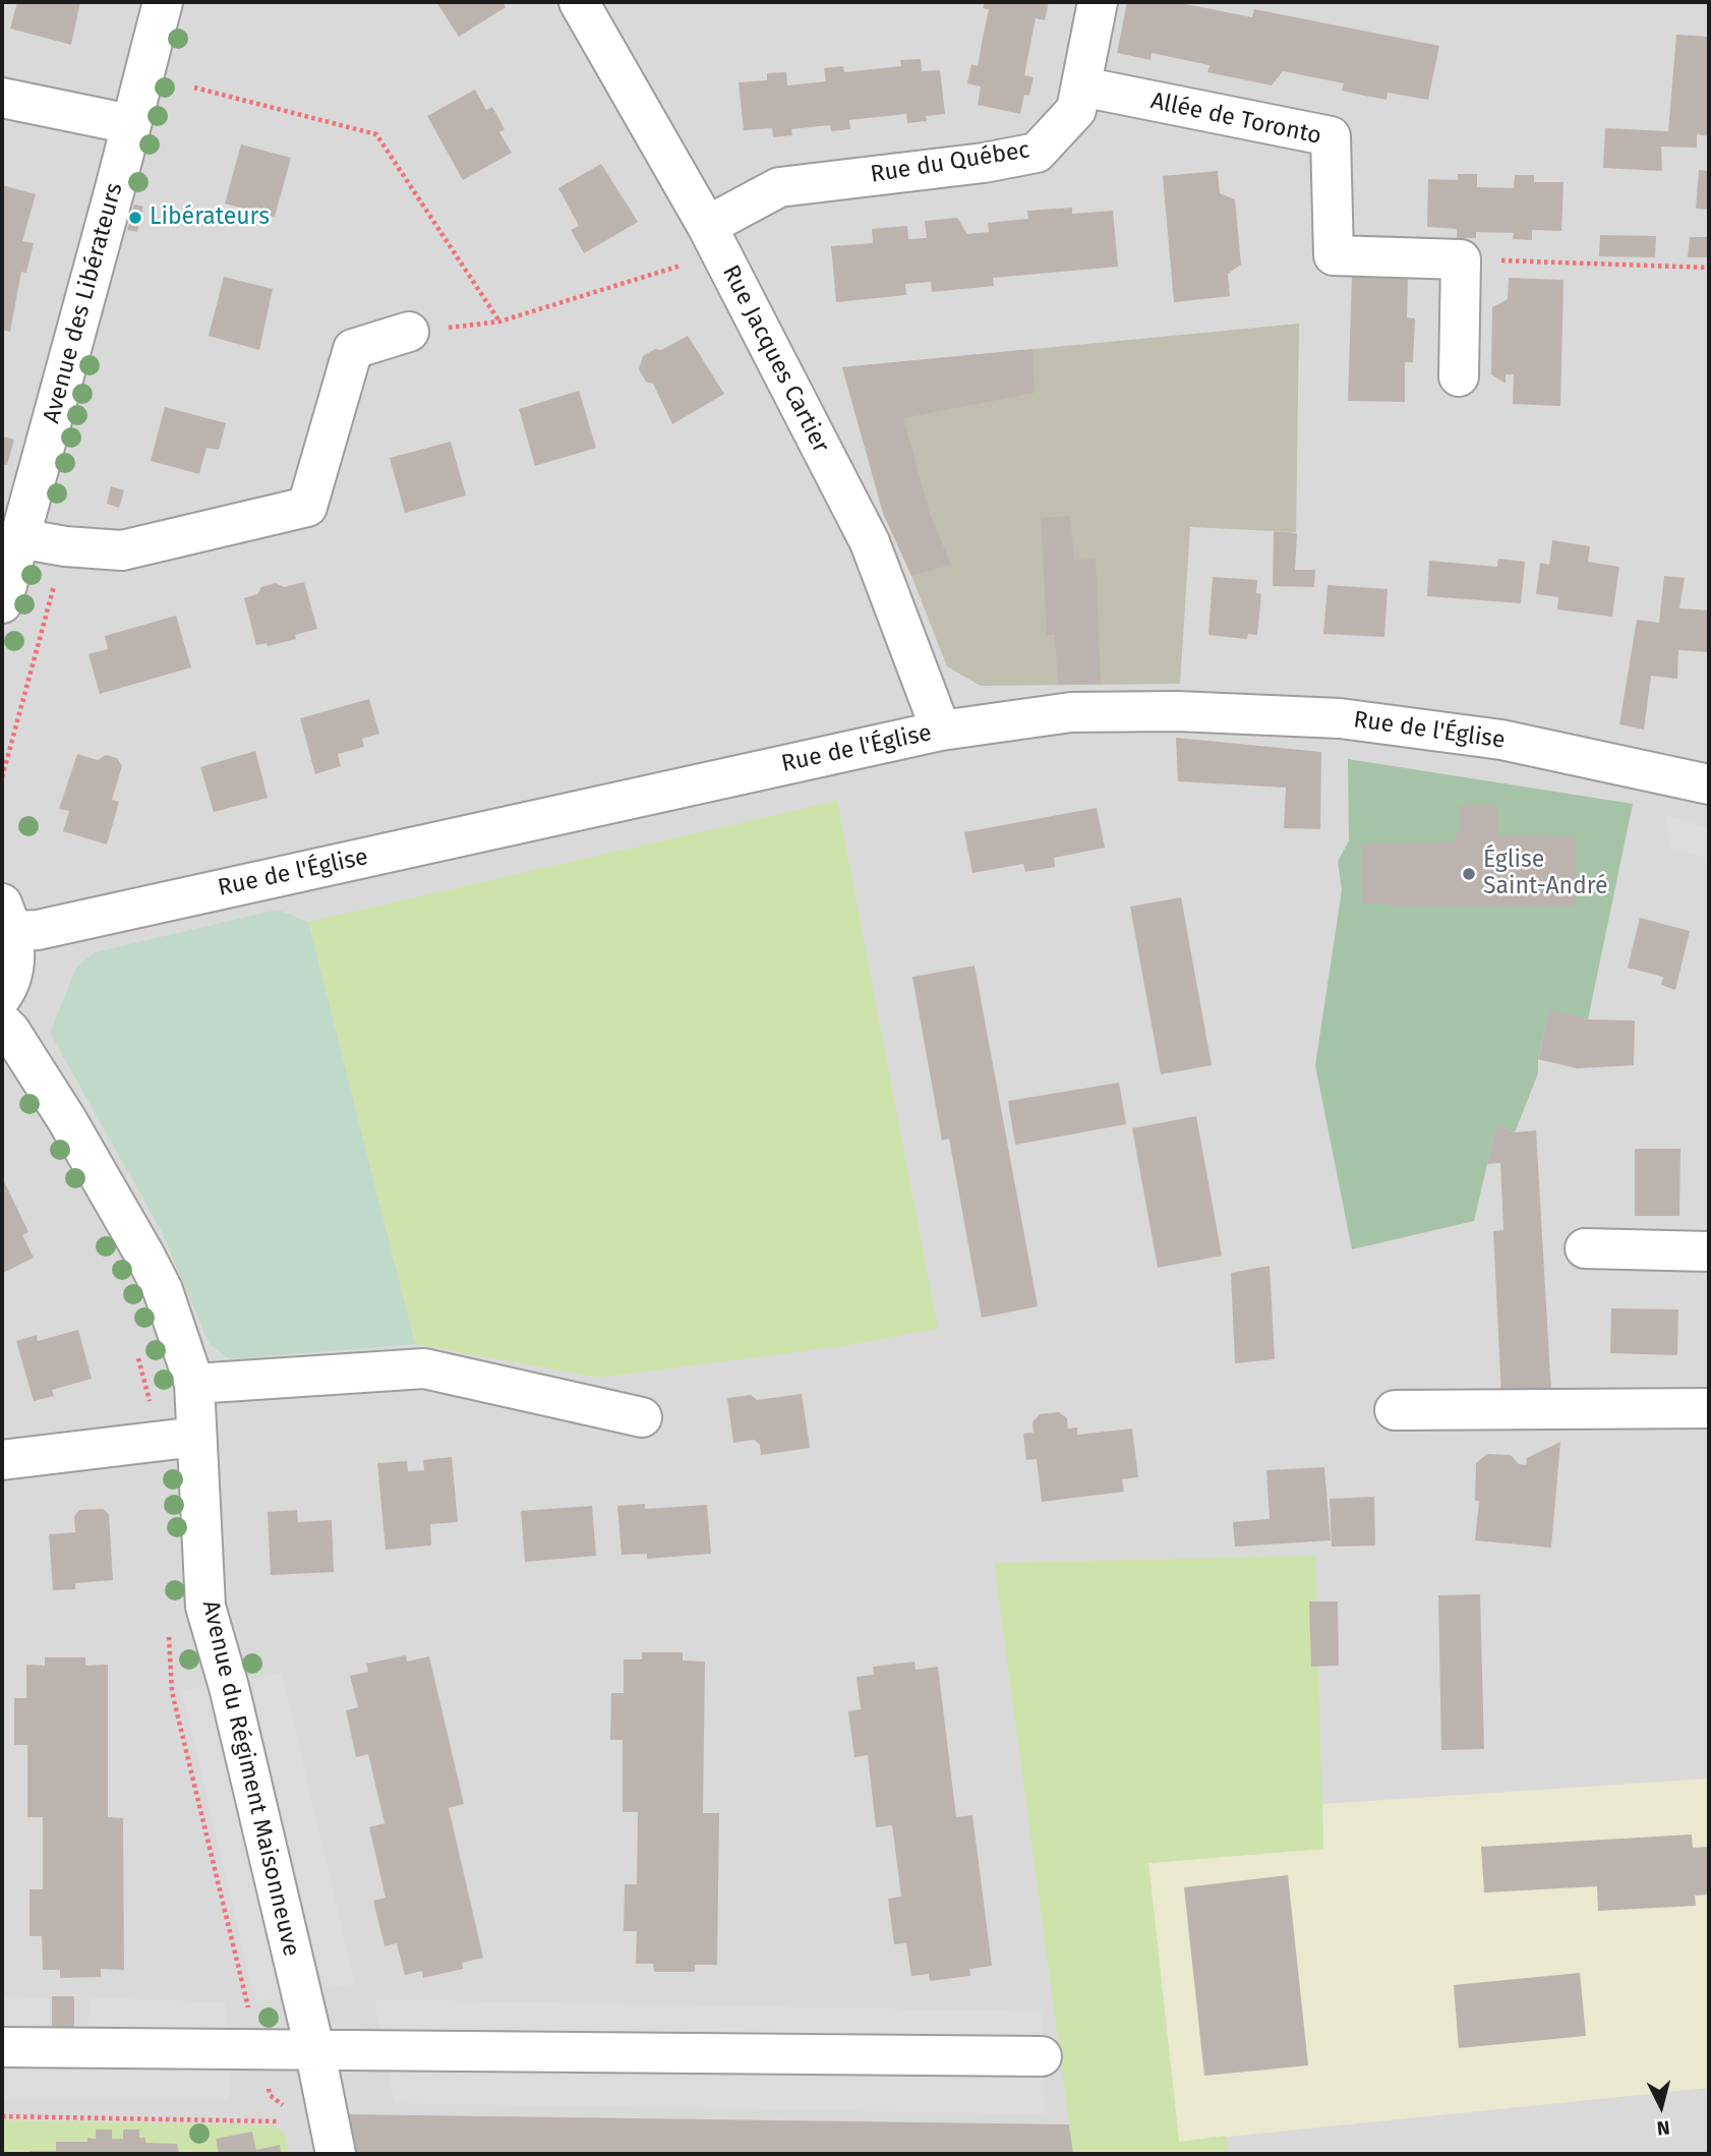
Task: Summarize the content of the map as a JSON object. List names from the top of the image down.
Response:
{
  "streets": {
    "street": [
      "Allée de Toronto",
      "Rue du Québec",
      "Avenue des Libérateurs",
      "Rue Jacques Cartier",
      "Rue de l'Église",
      "Avenue du Régiment Maisonneuve"
    ]
  },
  "crossings": [
    ["Allée de Toronto", "Rue du Québec"],
    ["Rue du Québec", "Rue Jacques Cartier"],
    ["Rue Jacques Cartier", "Rue de l'Église"]
  ],
  "places": ["Libérateurs", "Église Saint-André"],
  "north": "bottom"
}
